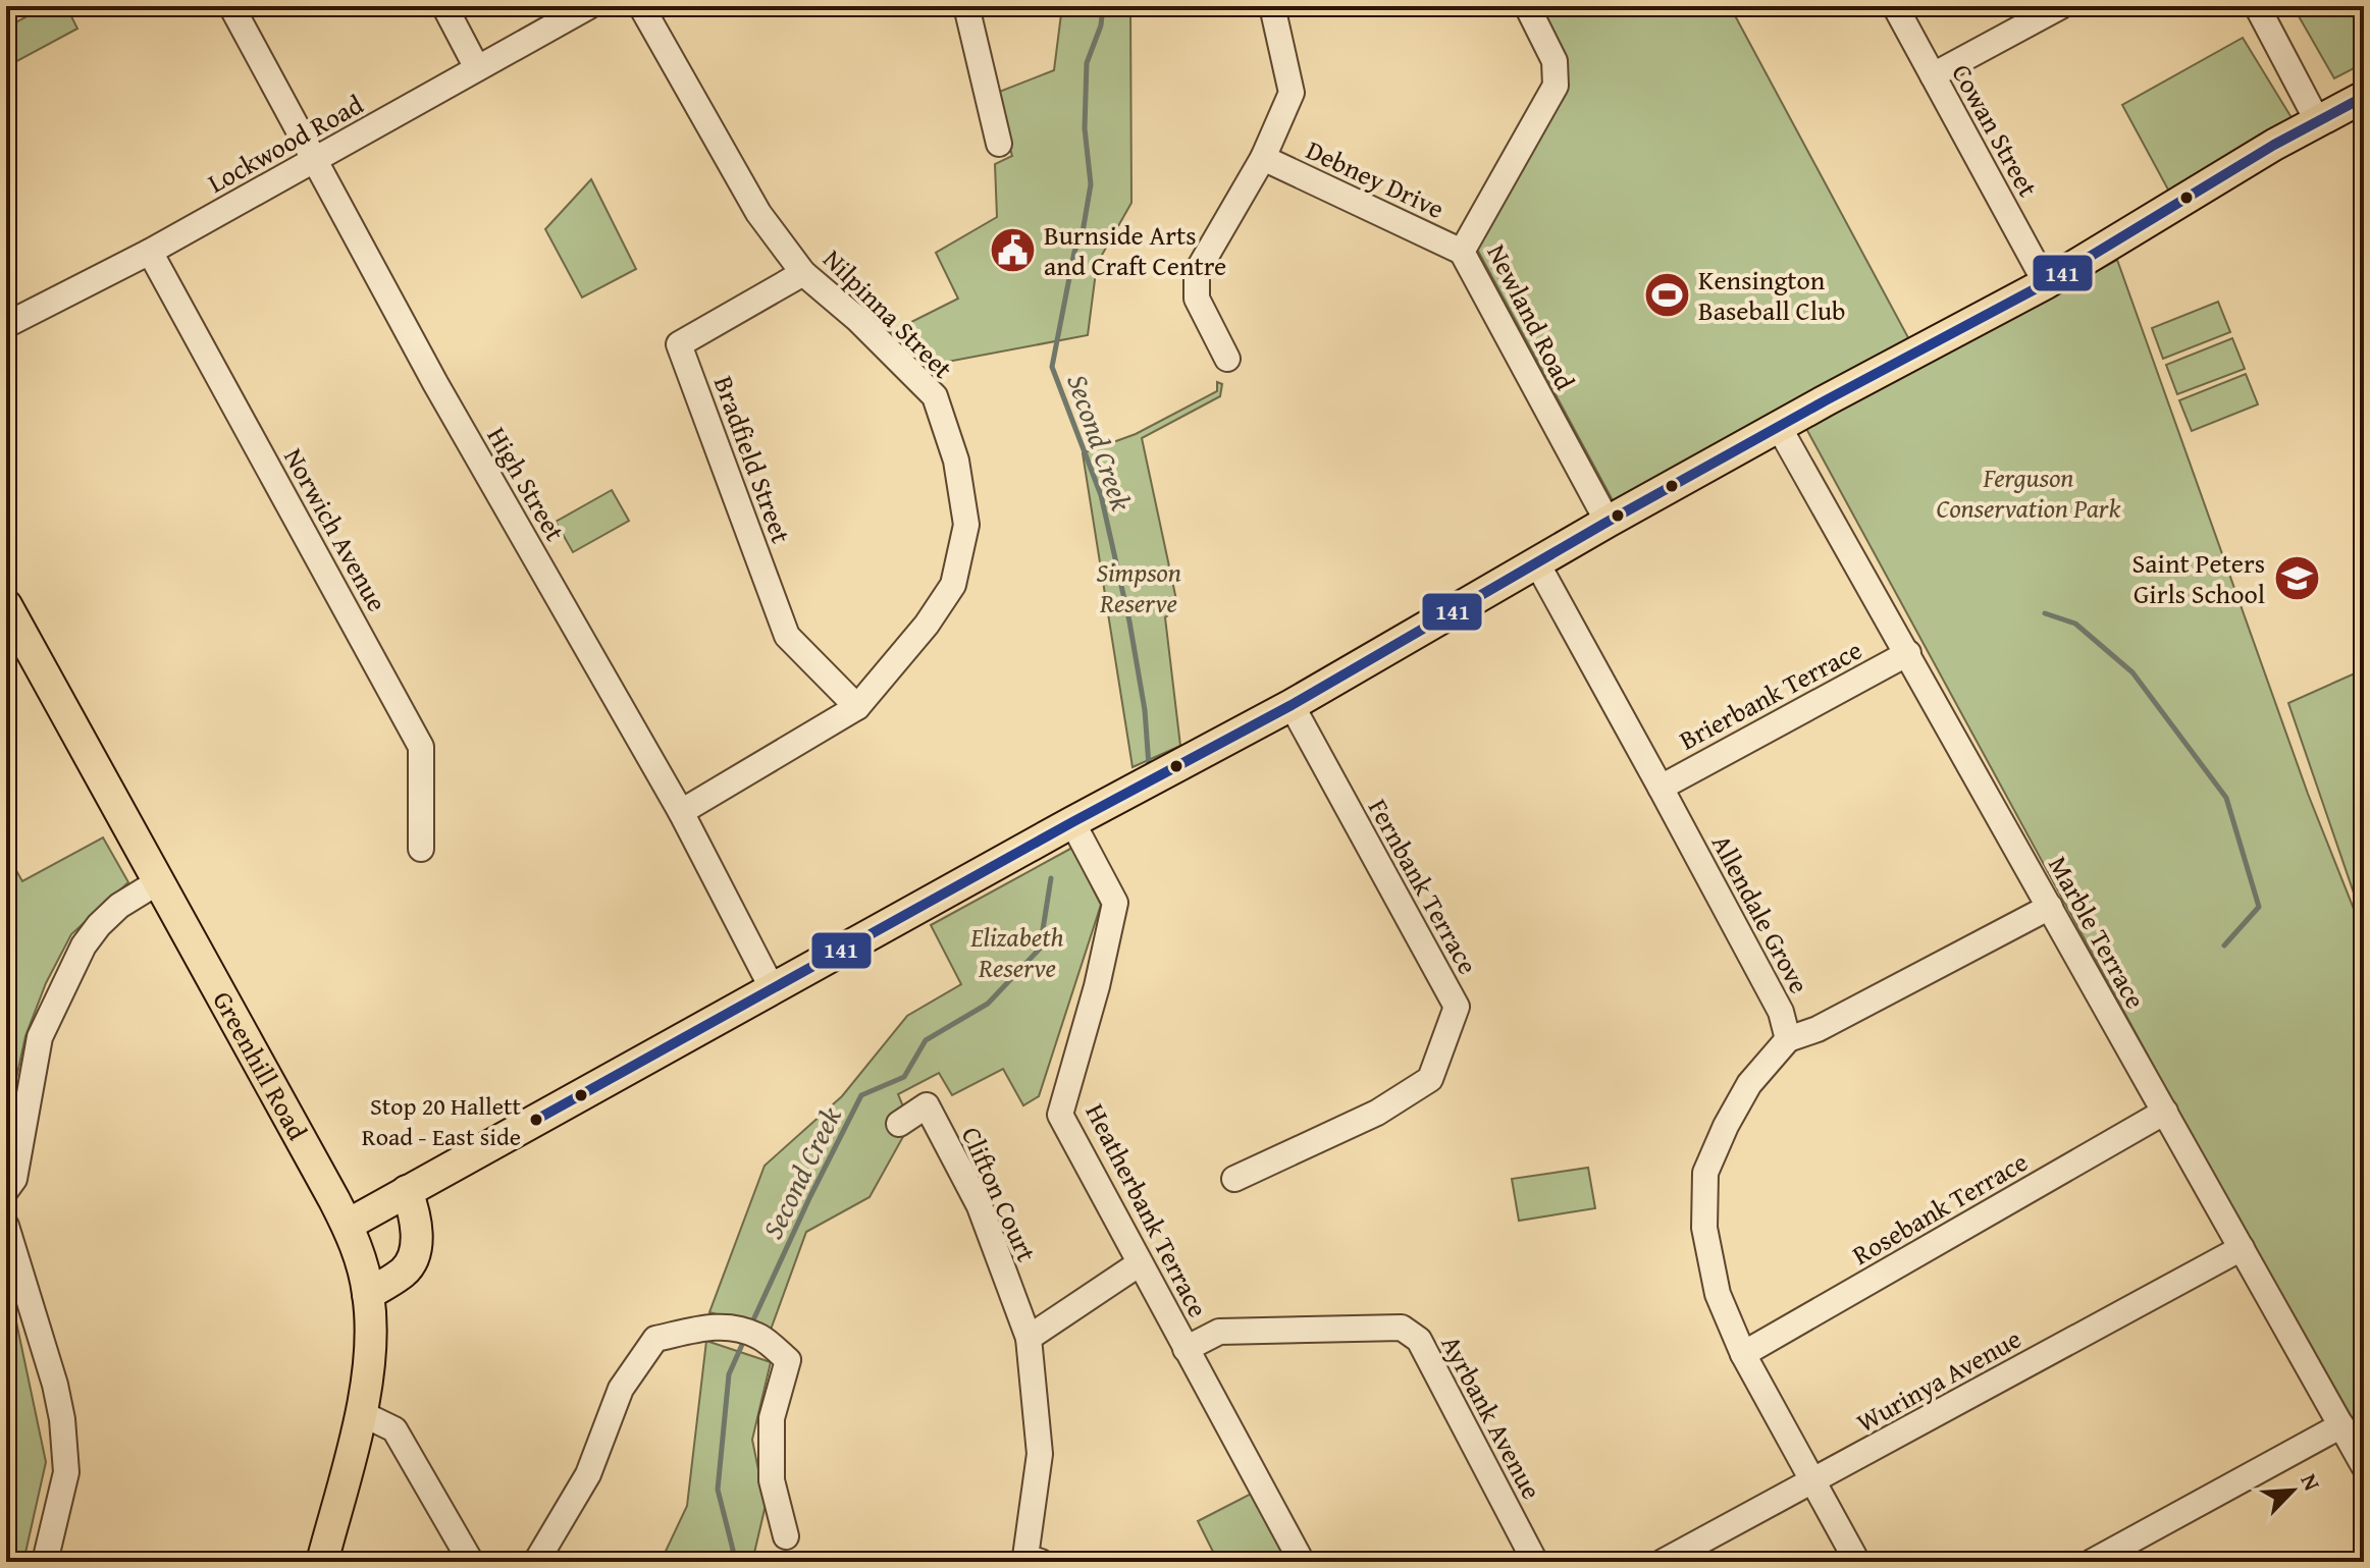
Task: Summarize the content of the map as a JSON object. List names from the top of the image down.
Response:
{
  "streets": {
    "main road": ["Greenhill Road"],
    "street": [
      "Cowan Street",
      "Lockwood Road",
      "Debney Drive",
      "Nilpinna Street",
      "Newland Road",
      "Bradfield Street",
      "High Street",
      "Norwich Avenue",
      "Brierbank Terrace",
      "Fernbank Terrace",
      "Allendale Grove",
      "Marble Terrace",
      "Clifton Court",
      "Rosebank Terrace",
      "Heatherbank Terrace",
      "Wurinya Avenue",
      "Ayrbank Avenue"
    ]
  },
  "crossings": [
    ["Lockwood Road", "High Street"],
    ["Lockwood Road", "Norwich Avenue"],
    ["Debney Drive", "Newland Road"],
    ["Nilpinna Street", "Bradfield Street"],
    ["Nilpinna Street", "High Street"],
    ["Brierbank Terrace", "Allendale Grove"],
    ["Brierbank Terrace", "Marble Terrace"],
    ["Marble Terrace", "Rosebank Terrace"],
    ["Marble Terrace", "Wurinya Avenue"],
    ["Heatherbank Terrace", "Ayrbank Avenue"]
  ],
  "water": ["Second Creek"],
  "parks": ["Ferguson Conservation Park", "Simpson Reserve", "Elizabeth Reserve"],
  "places": {
    "public building": ["Burnside Arts and Craft Centre"],
    "sports": ["Kensington Baseball Club"],
    "school or university": ["Saint Peters Girls School"],
    "other": ["Stop 20 Hallett Road - East side"]
  },
  "lines": ["transit line 141"],
  "north": "top right"
}
